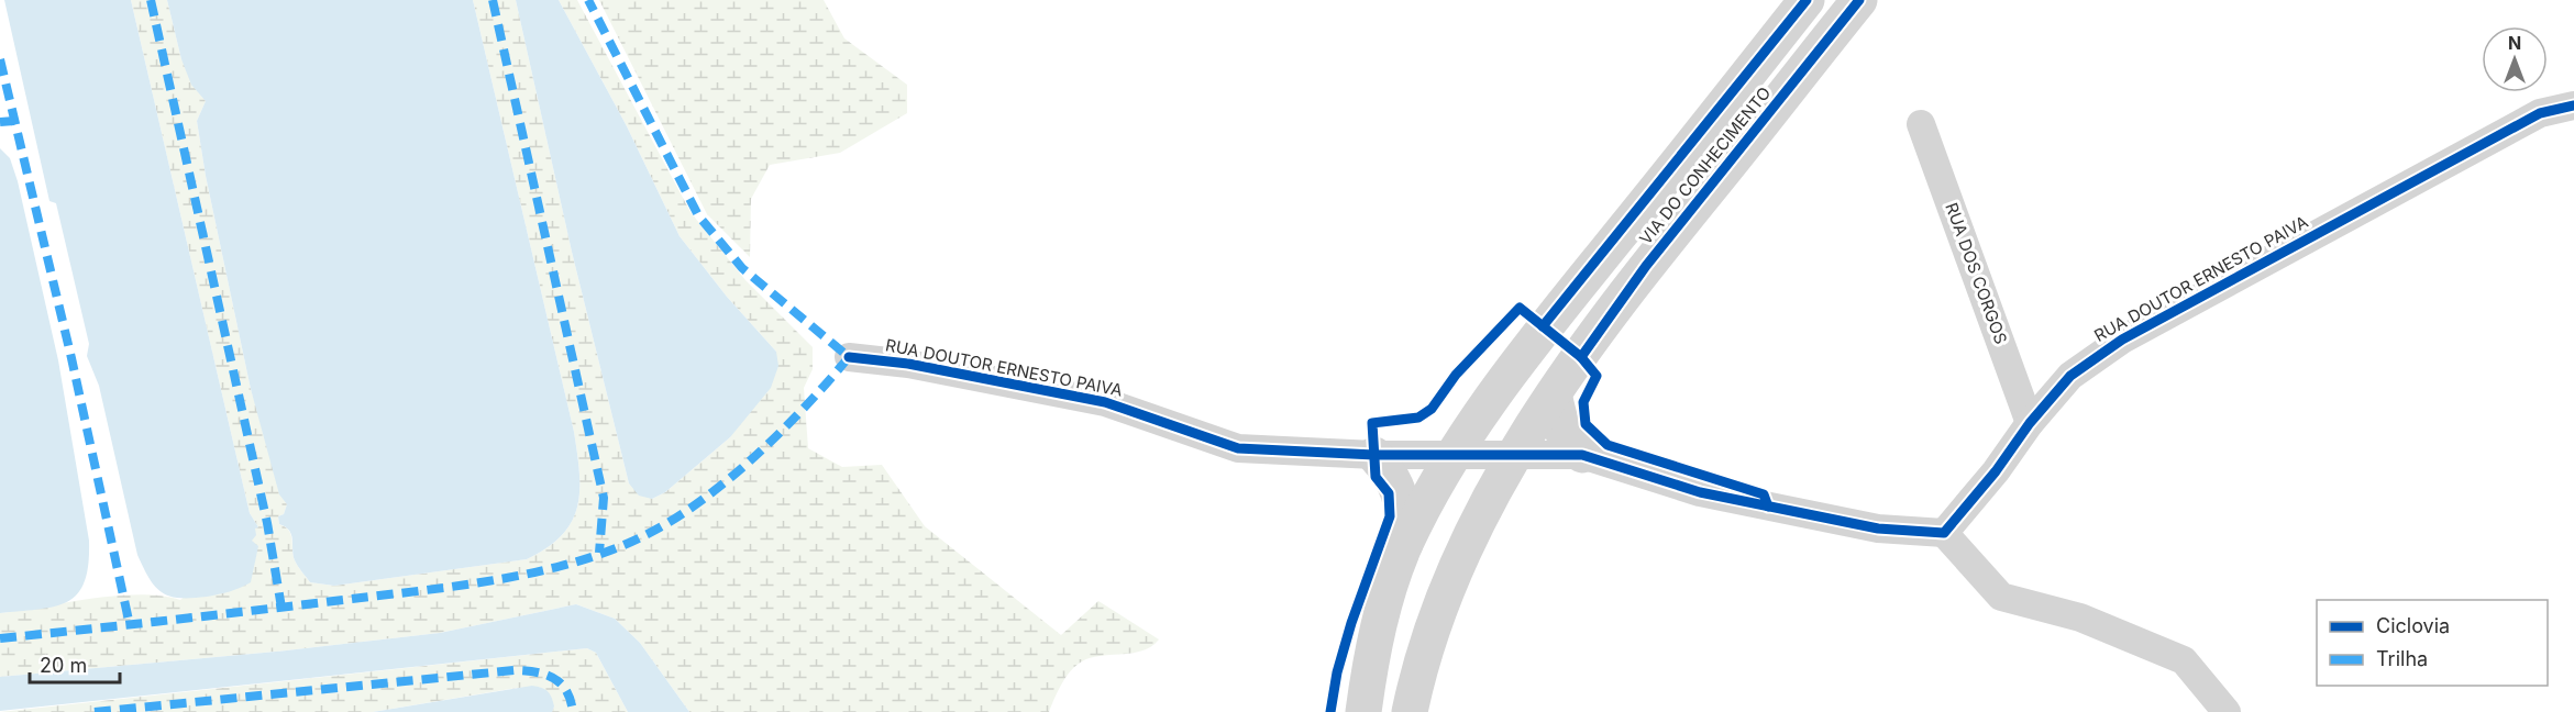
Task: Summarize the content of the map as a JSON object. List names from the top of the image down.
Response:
{
  "streets": {
    "street": ["VIA DO CONHECIMENTO", "RUA DOS CORGOS", "RUA DOUTOR ERNESTO PAIVA"]
  },
  "crossings": [
    ["VIA DO CONHECIMENTO", "RUA DOUTOR ERNESTO PAIVA"],
    ["RUA DOS CORGOS", "RUA DOUTOR ERNESTO PAIVA"]
  ],
  "legend": ["Ciclovia", "Trilha"],
  "scale_bar": "20 m",
  "north": "top"
}
